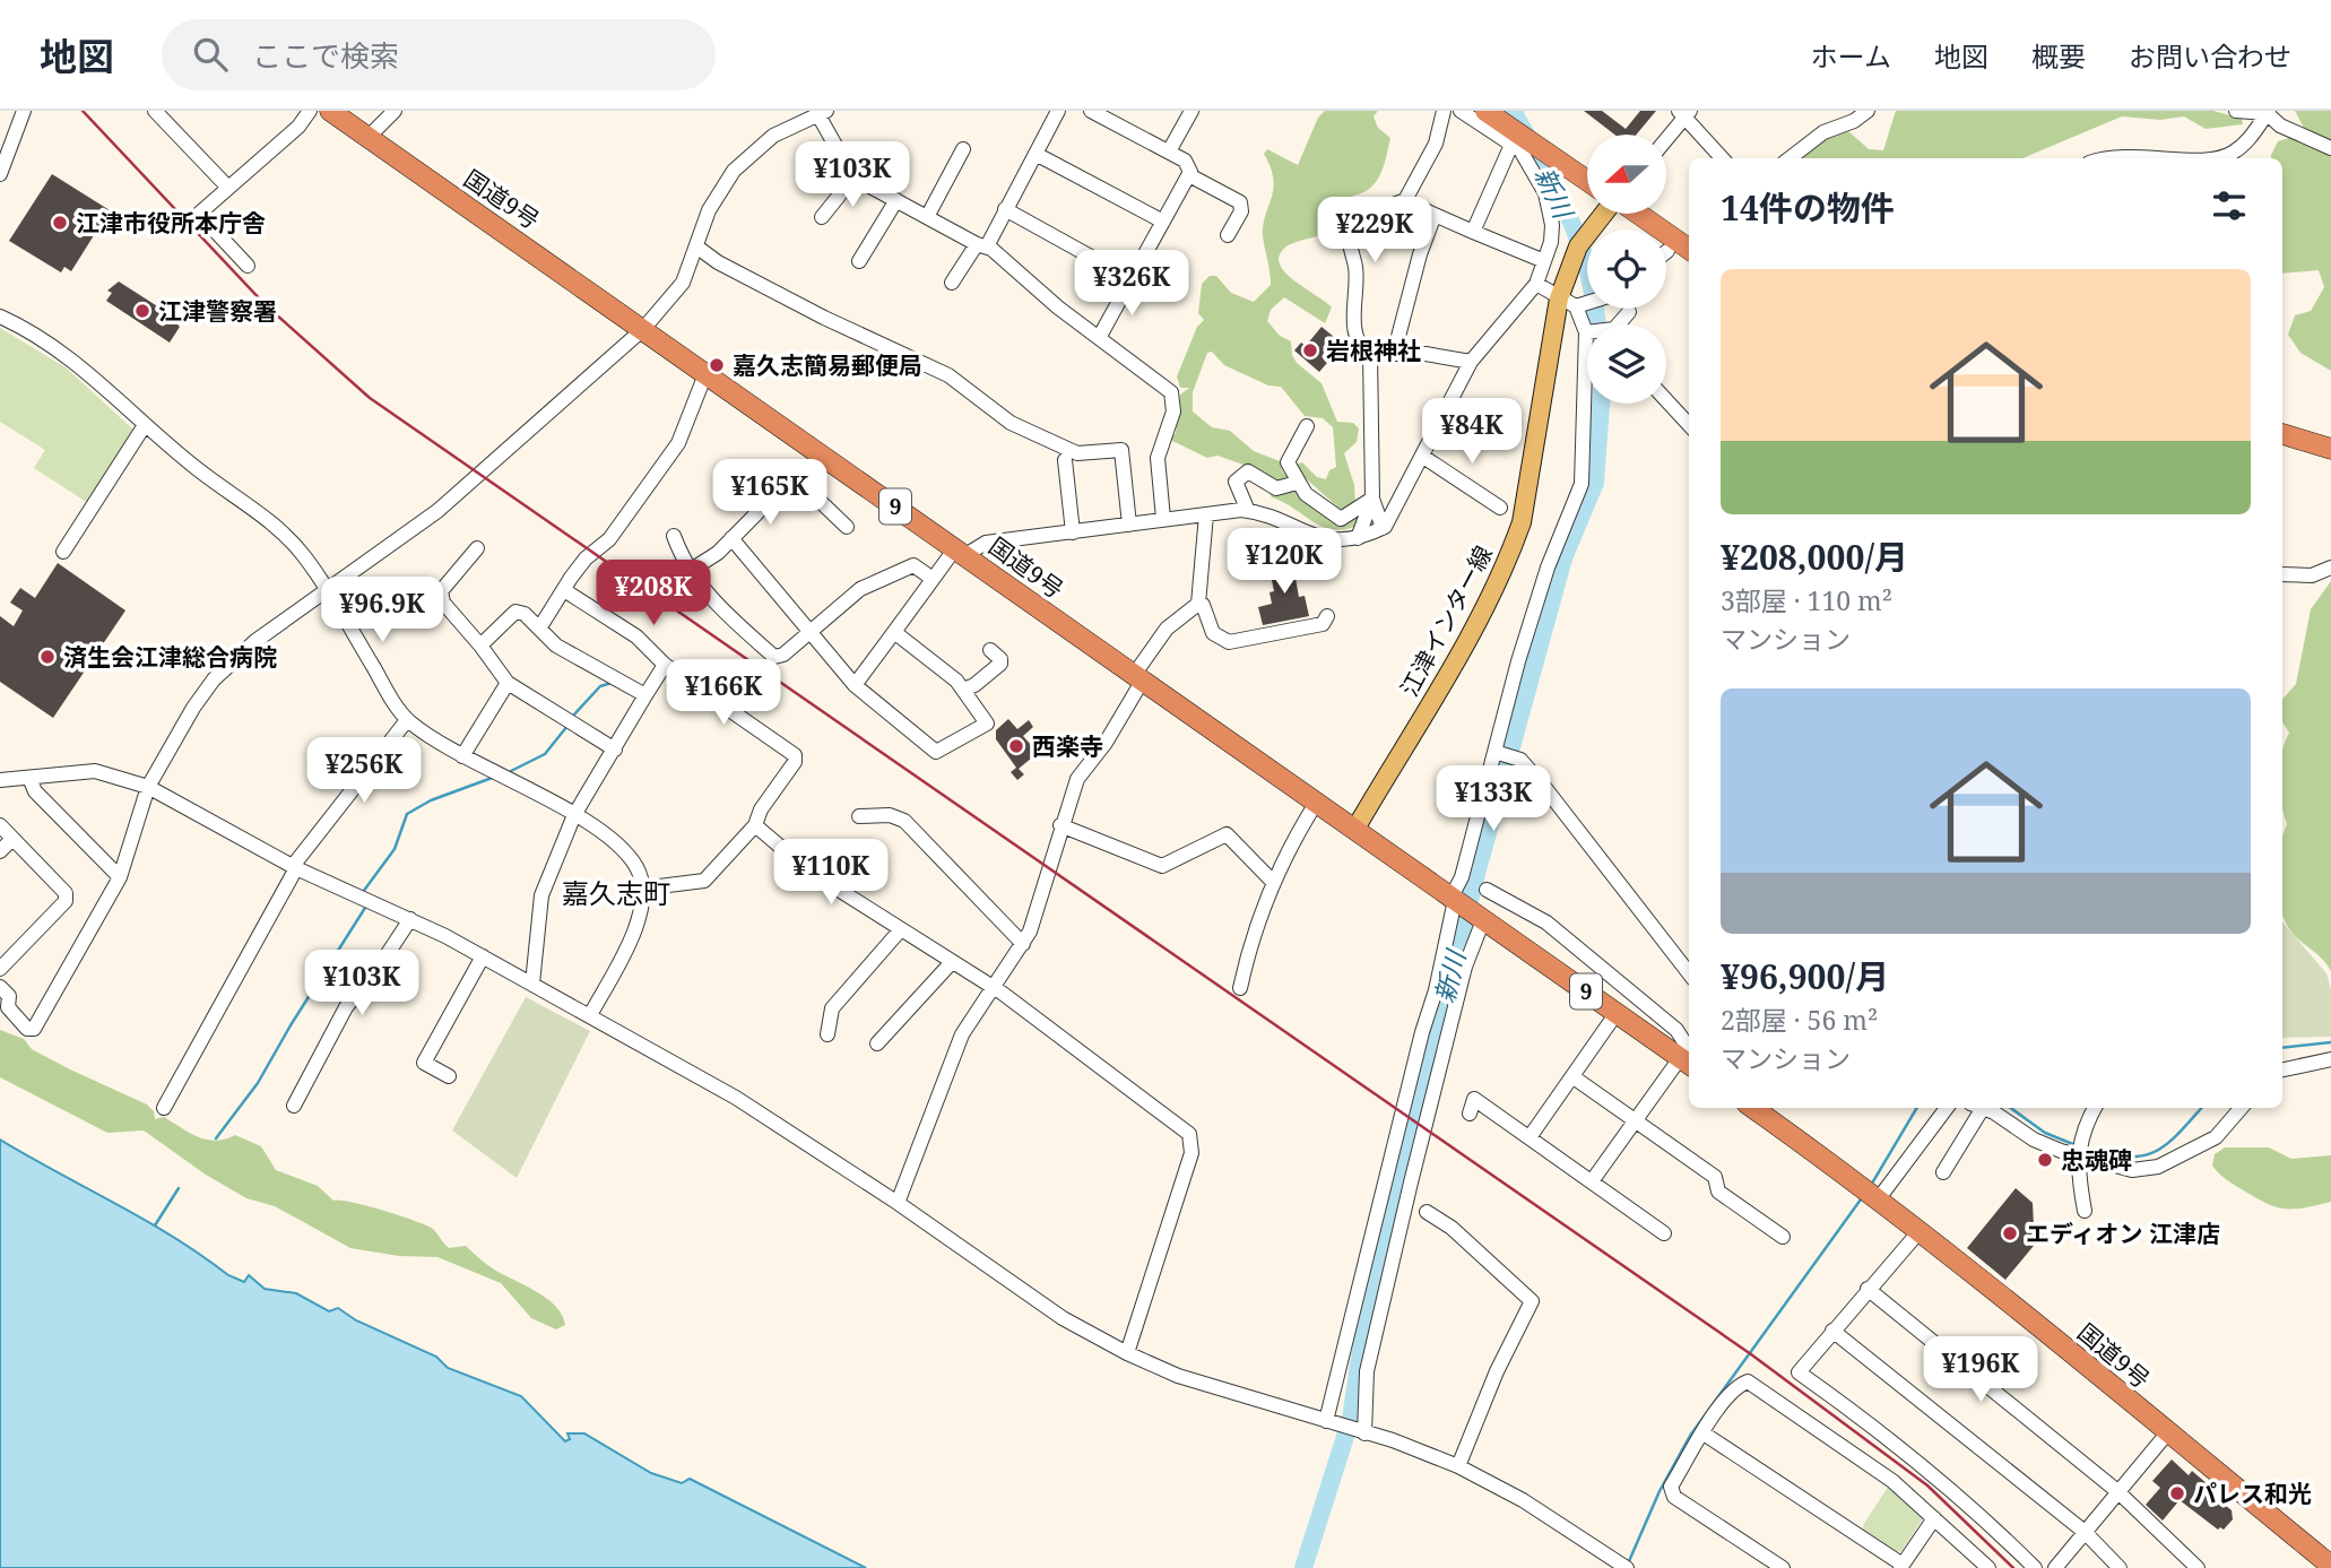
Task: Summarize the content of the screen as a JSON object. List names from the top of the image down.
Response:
{
  "streets": {
    "highway": ["国道9号", "9"],
    "main road": ["江津インター線"]
  },
  "crossings": [
    ["国道9号", "江津インター線"]
  ],
  "districts": ["嘉久志町"],
  "water": ["新川"],
  "places": [
    "江津市役所本庁舎",
    "江津警察署",
    "岩根神社",
    "嘉久志簡易郵便局",
    "済生会江津総合病院",
    "西楽寺",
    "忠魂碑",
    "エディオン 江津店",
    "パレス和光"
  ],
  "north": "left",
  "page": {
    "header": "地図",
    "search": "ここで検索",
    "nav": [
      "ホーム",
      "地図",
      "概要",
      "お問い合わせ"
    ],
    "price": [
      "¥103K",
      "¥229K",
      "¥326K",
      "¥84K",
      "¥165K",
      "¥120K",
      "¥208K",
      "¥96.9K",
      "¥166K",
      "¥256K",
      "¥133K",
      "¥110K",
      "¥103K",
      "¥196K"
    ],
    "heading": "14件の物件",
    "list": [
      {
        "name": "¥208,000/月",
        "note": "3部屋 · 110 m² · マンション"
      },
      {
        "name": "¥96,900/月",
        "note": "2部屋 · 56 m² · マンション"
      }
    ]
  }
}
